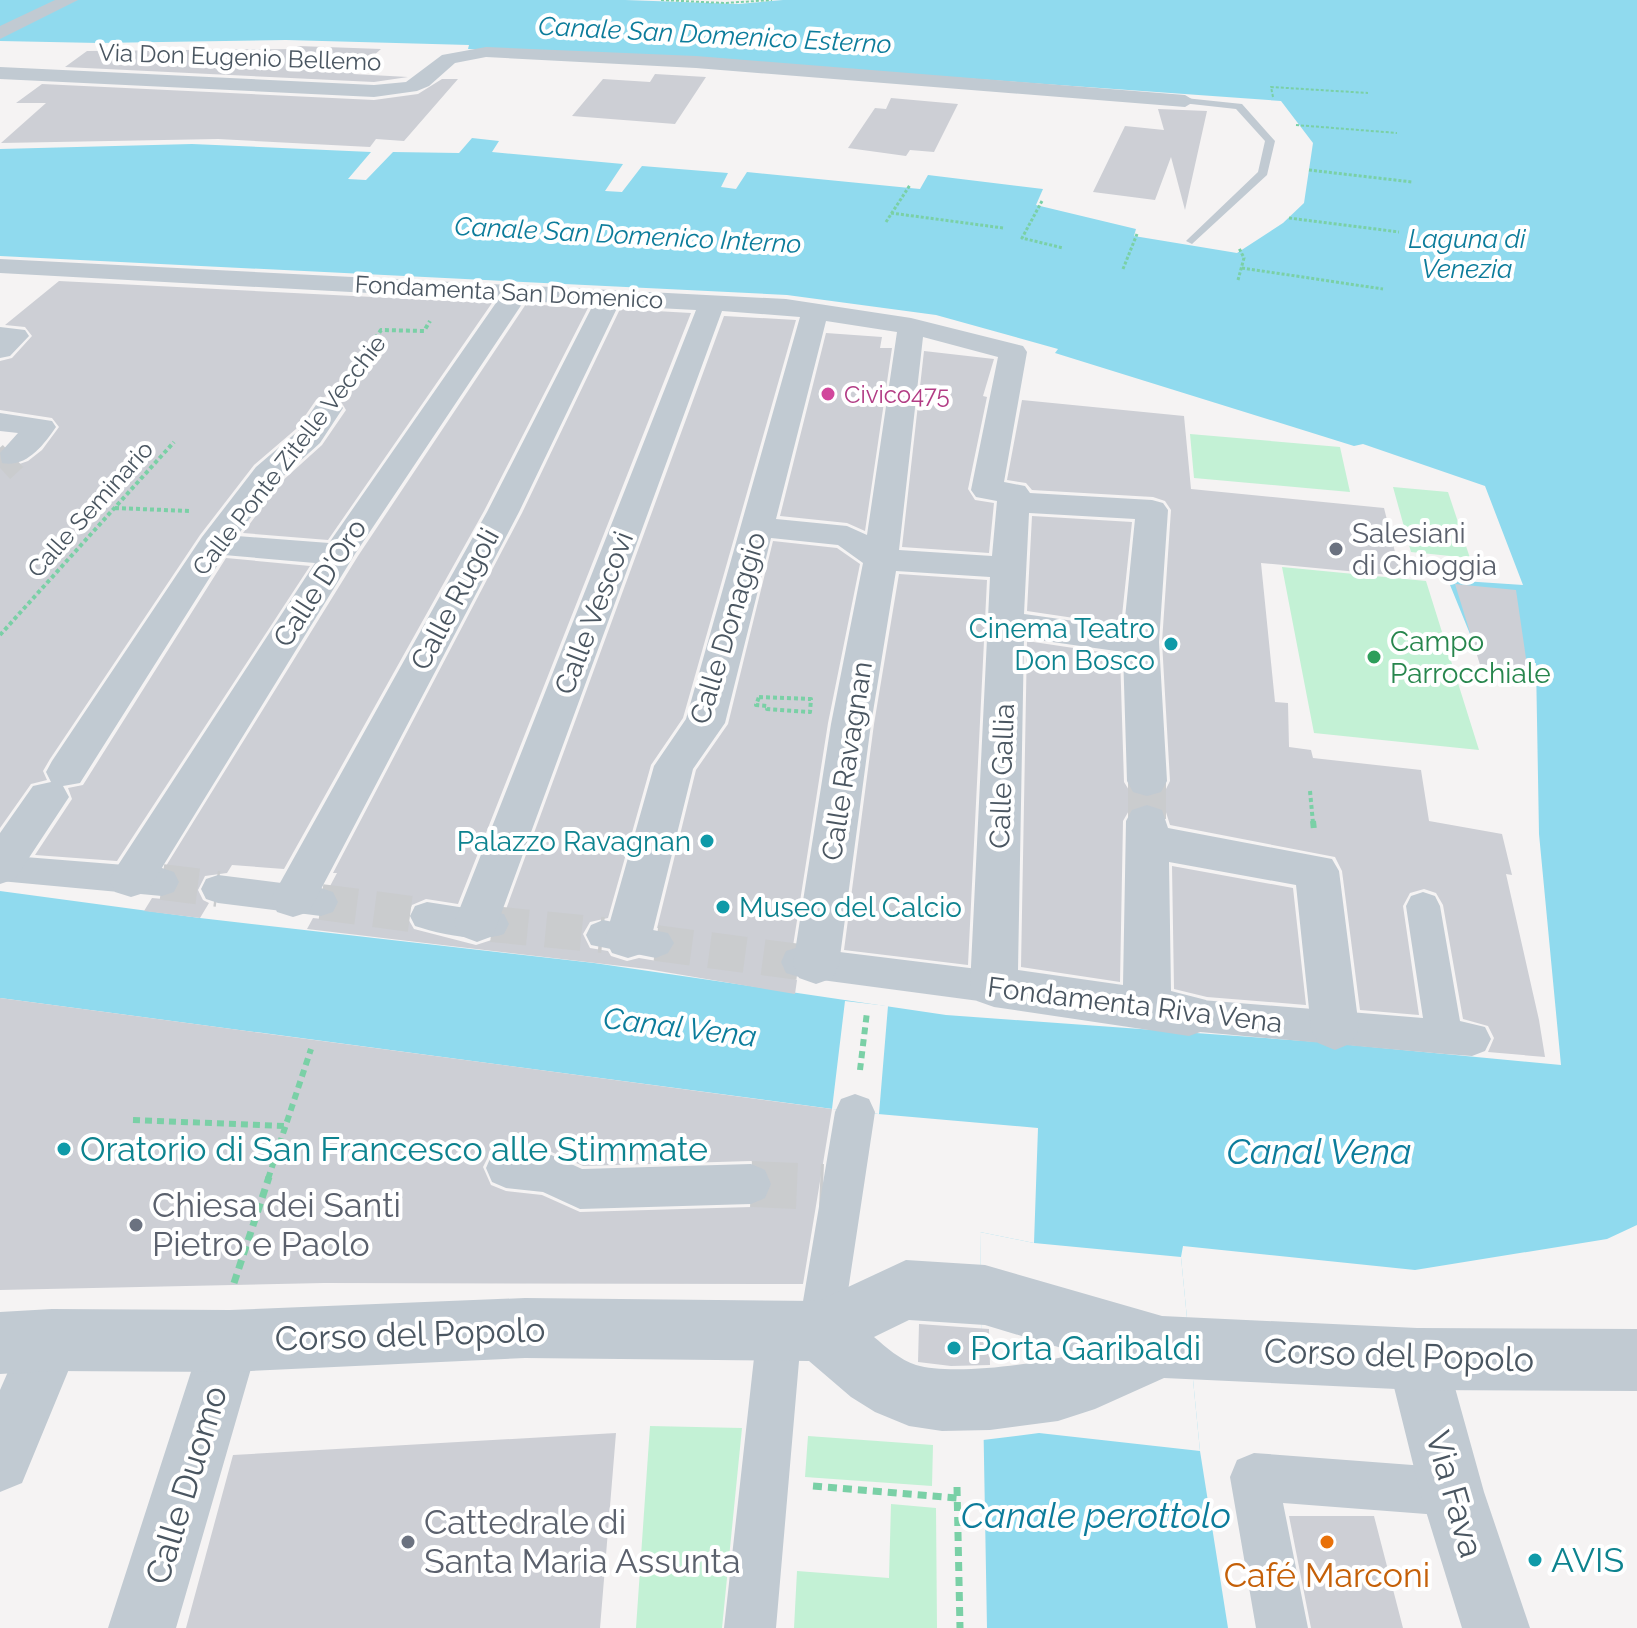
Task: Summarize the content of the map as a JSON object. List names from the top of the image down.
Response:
{
  "streets": {
    "street": [
      "Via Don Eugenio Bellemo",
      "Fondamenta San Domenico",
      "Calle Ponte Zitelle Vecchie",
      "Calle D'Oro",
      "Calle Rugoli",
      "Calle Vescovi",
      "Calle Donaggio",
      "Calle Ravagnan",
      "Calle Gallia",
      "Fondamenta Riva Vena",
      "Corso del Popolo",
      "Calle Duomo",
      "Via Fava"
    ],
    "path": ["Calle Seminario"]
  },
  "crossings": [
    ["Fondamenta San Domenico", "Calle Ponte Zitelle Vecchie"],
    ["Fondamenta San Domenico", "Calle D'Oro"],
    ["Fondamenta San Domenico", "Calle Rugoli"],
    ["Fondamenta San Domenico", "Calle Vescovi"],
    ["Fondamenta San Domenico", "Calle Donaggio"],
    ["Fondamenta San Domenico", "Calle Ravagnan"],
    ["Fondamenta San Domenico", "Calle Gallia"],
    ["Calle Ravagnan", "Fondamenta Riva Vena"],
    ["Calle Gallia", "Fondamenta Riva Vena"],
    ["Corso del Popolo", "Calle Duomo"],
    ["Corso del Popolo", "Via Fava"]
  ],
  "water": [
    "Canale San Domenico Esterno",
    "Canale San Domenico Interno",
    "Laguna di Venezia",
    "Canal Vena",
    "Canale perottolo"
  ],
  "places": [
    "Civico475",
    "Salesiani di Chioggia",
    "Cinema Teatro Don Bosco",
    "Campo Parrocchiale",
    "Palazzo Ravagnan",
    "Museo del Calcio",
    "Oratorio di San Francesco alle Stimmate",
    "Chiesa dei Santi Pietro e Paolo",
    "Porta Garibaldi",
    "Cattedrale di Santa Maria Assunta",
    "Café Marconi",
    "AVIS"
  ]
}
